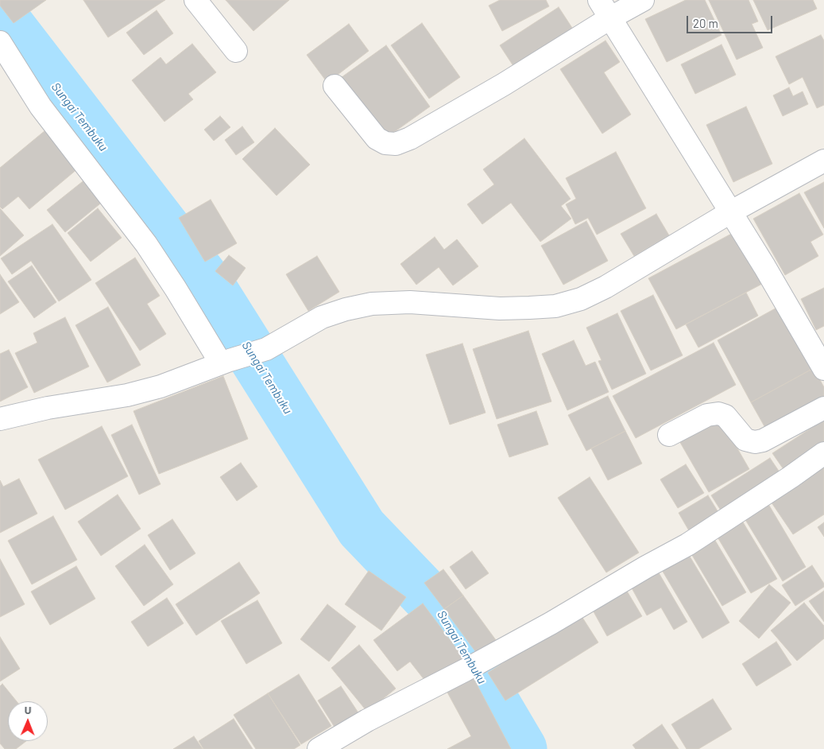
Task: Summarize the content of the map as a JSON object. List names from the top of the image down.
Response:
{
  "water": ["Sungai Tembuku"],
  "scale_bar": "20 m",
  "north": "top"
}
